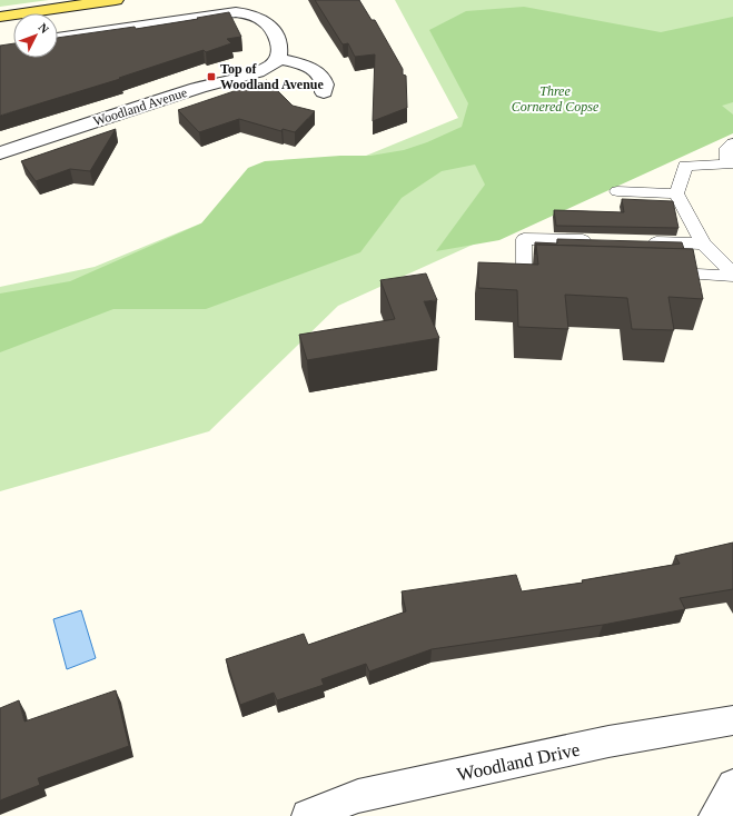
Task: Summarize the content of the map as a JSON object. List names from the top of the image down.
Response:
{
  "streets": {
    "street": ["Woodland Avenue", "Woodland Drive"]
  },
  "parks": ["Three Cornered Copse"],
  "places": {
    "transit": ["Top of Woodland Avenue"]
  },
  "north": "top right"
}
